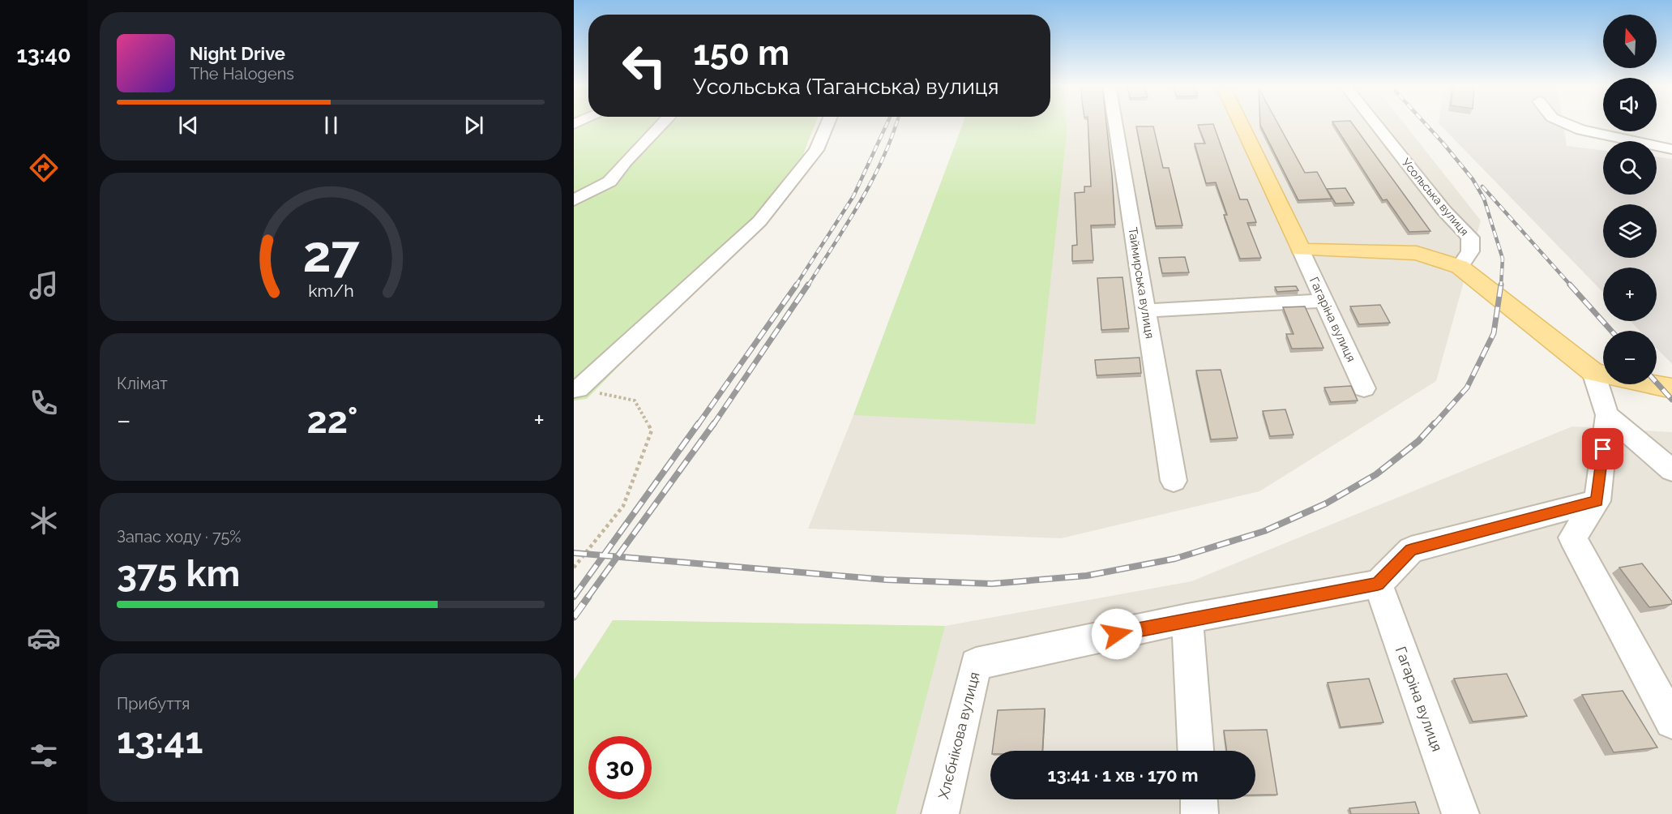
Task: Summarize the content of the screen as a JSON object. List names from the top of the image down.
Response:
{
  "streets": {
    "street": [
      "Усольська вулиця",
      "Таймирська вулиця",
      "Гагаріна вулиця",
      "Хлєбнікова вулиця"
    ]
  },
  "crossings": [
    ["Гагаріна вулиця", "Хлєбнікова вулиця"]
  ],
  "north": "top",
  "page": {
    "tabs": "13:40",
    "map_buttons": ["+", "−"],
    "turn": ["150 m", "Усольська (Таганська) вулиця"],
    "song": ["Night Drive", "The Halogens"],
    "tile": [
      "Клімат",
      ["Запас ходу · 75%", "375 km"],
      ["Прибуття", "13:41"]
    ],
    "heat": ["−", "22°", "+"],
    "limit": "30",
    "trip": "13:41 · 1 хв · 170 m",
    "gauge": ["27", "km/h"]
  }
}
